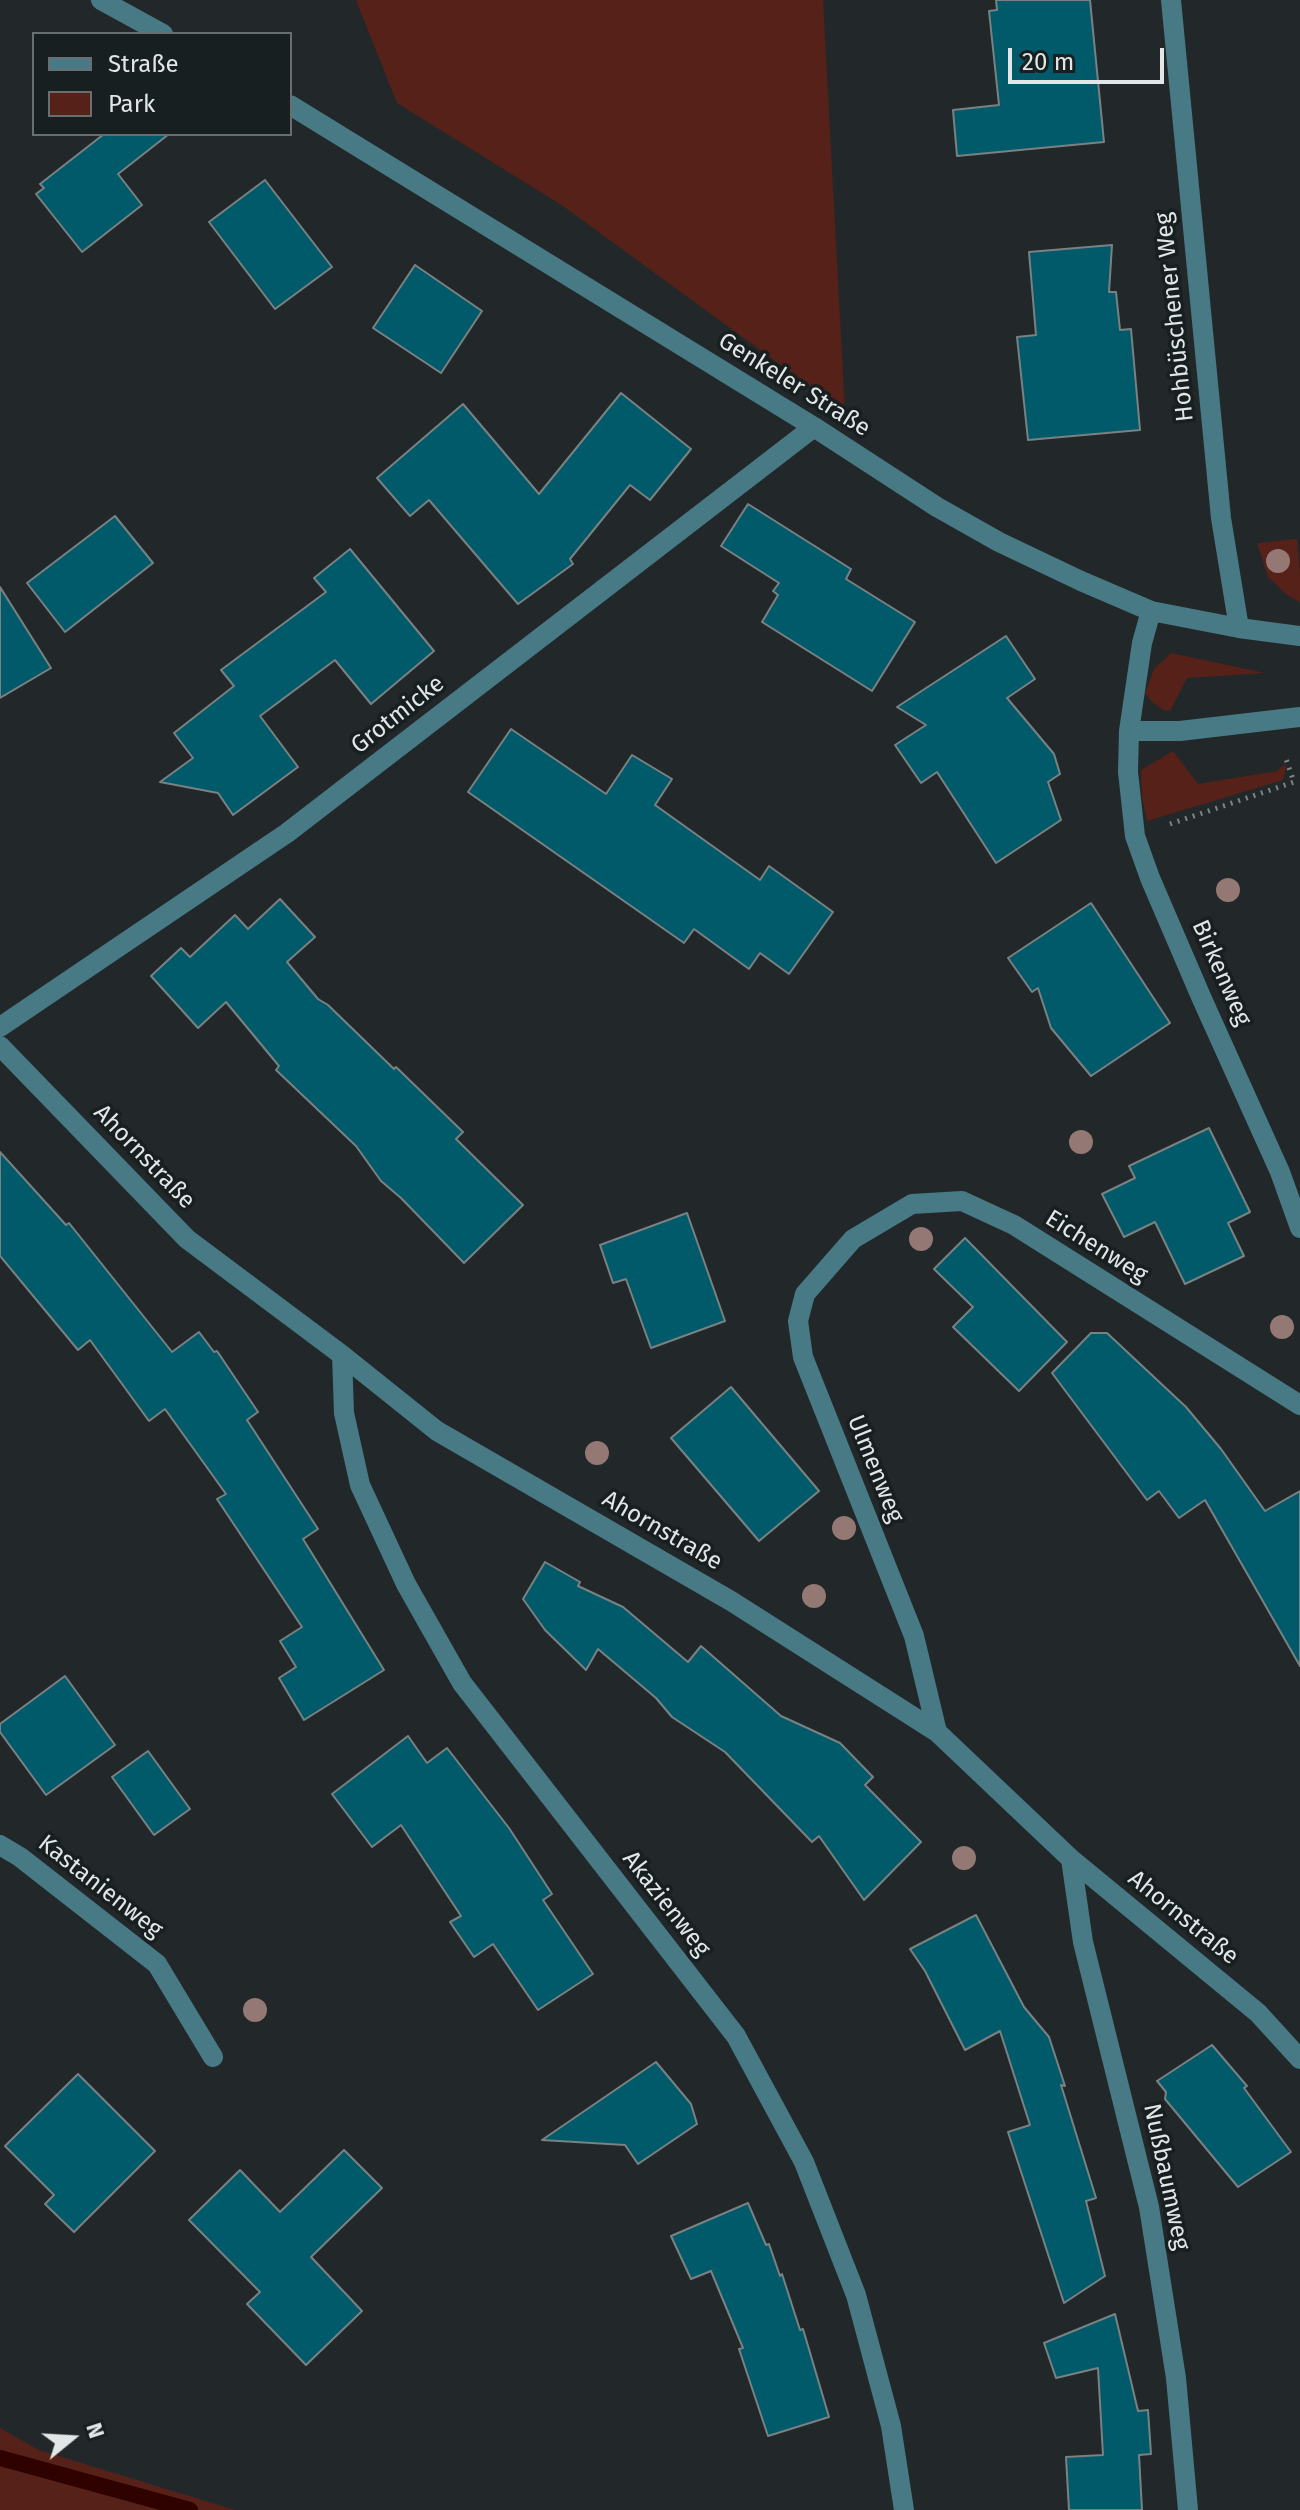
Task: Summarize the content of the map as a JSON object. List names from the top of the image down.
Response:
{
  "streets": {
    "street": [
      "Hohbüschener Weg",
      "Genkeler Straße",
      "Grotmicke",
      "Birkenweg",
      "Ahornstraße",
      "Eichenweg",
      "Ulmenweg",
      "Kastanienweg",
      "Akazienweg",
      "Nußbaumweg"
    ]
  },
  "crossings": [
    ["Hohbüschener Weg", "Genkeler Straße"],
    ["Genkeler Straße", "Grotmicke"],
    ["Genkeler Straße", "Birkenweg"],
    ["Ahornstraße", "Ulmenweg"],
    ["Ahornstraße", "Akazienweg"],
    ["Ahornstraße", "Nußbaumweg"],
    ["Eichenweg", "Ulmenweg"]
  ],
  "legend": ["Straße", "Park"],
  "scale_bar": "20 m",
  "north": "right"
}
